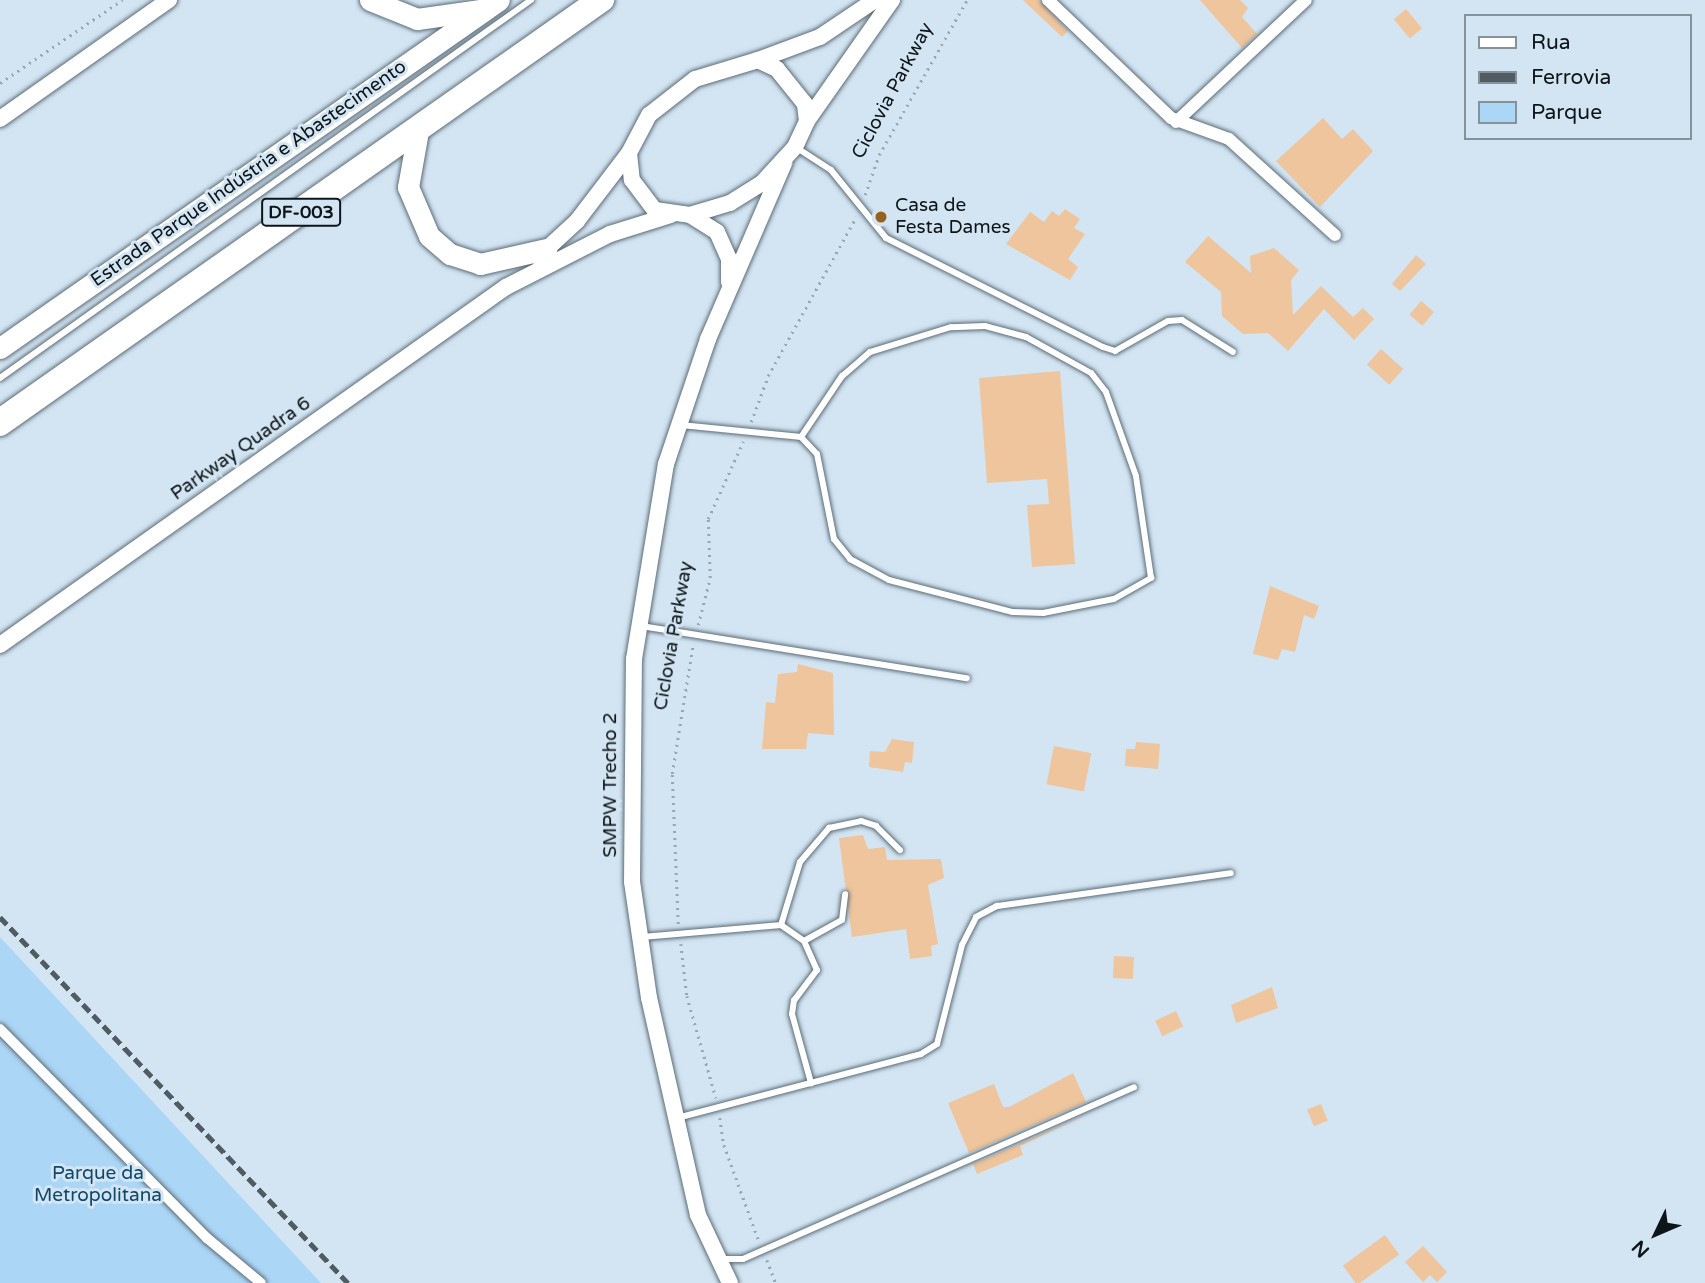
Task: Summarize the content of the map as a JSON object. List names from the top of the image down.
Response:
{
  "streets": {
    "highway": ["Estrada Parque Indústria e Abastecimento", "DF-003"],
    "street": ["Parkway Quadra 6", "SMPW Trecho 2"],
    "path": ["Ciclovia Parkway"]
  },
  "parks": ["Parque da Metropolitana"],
  "places": ["Casa de Festa Dames"],
  "legend": ["Rua", "Ferrovia", "Parque"],
  "north": "bottom left"
}
